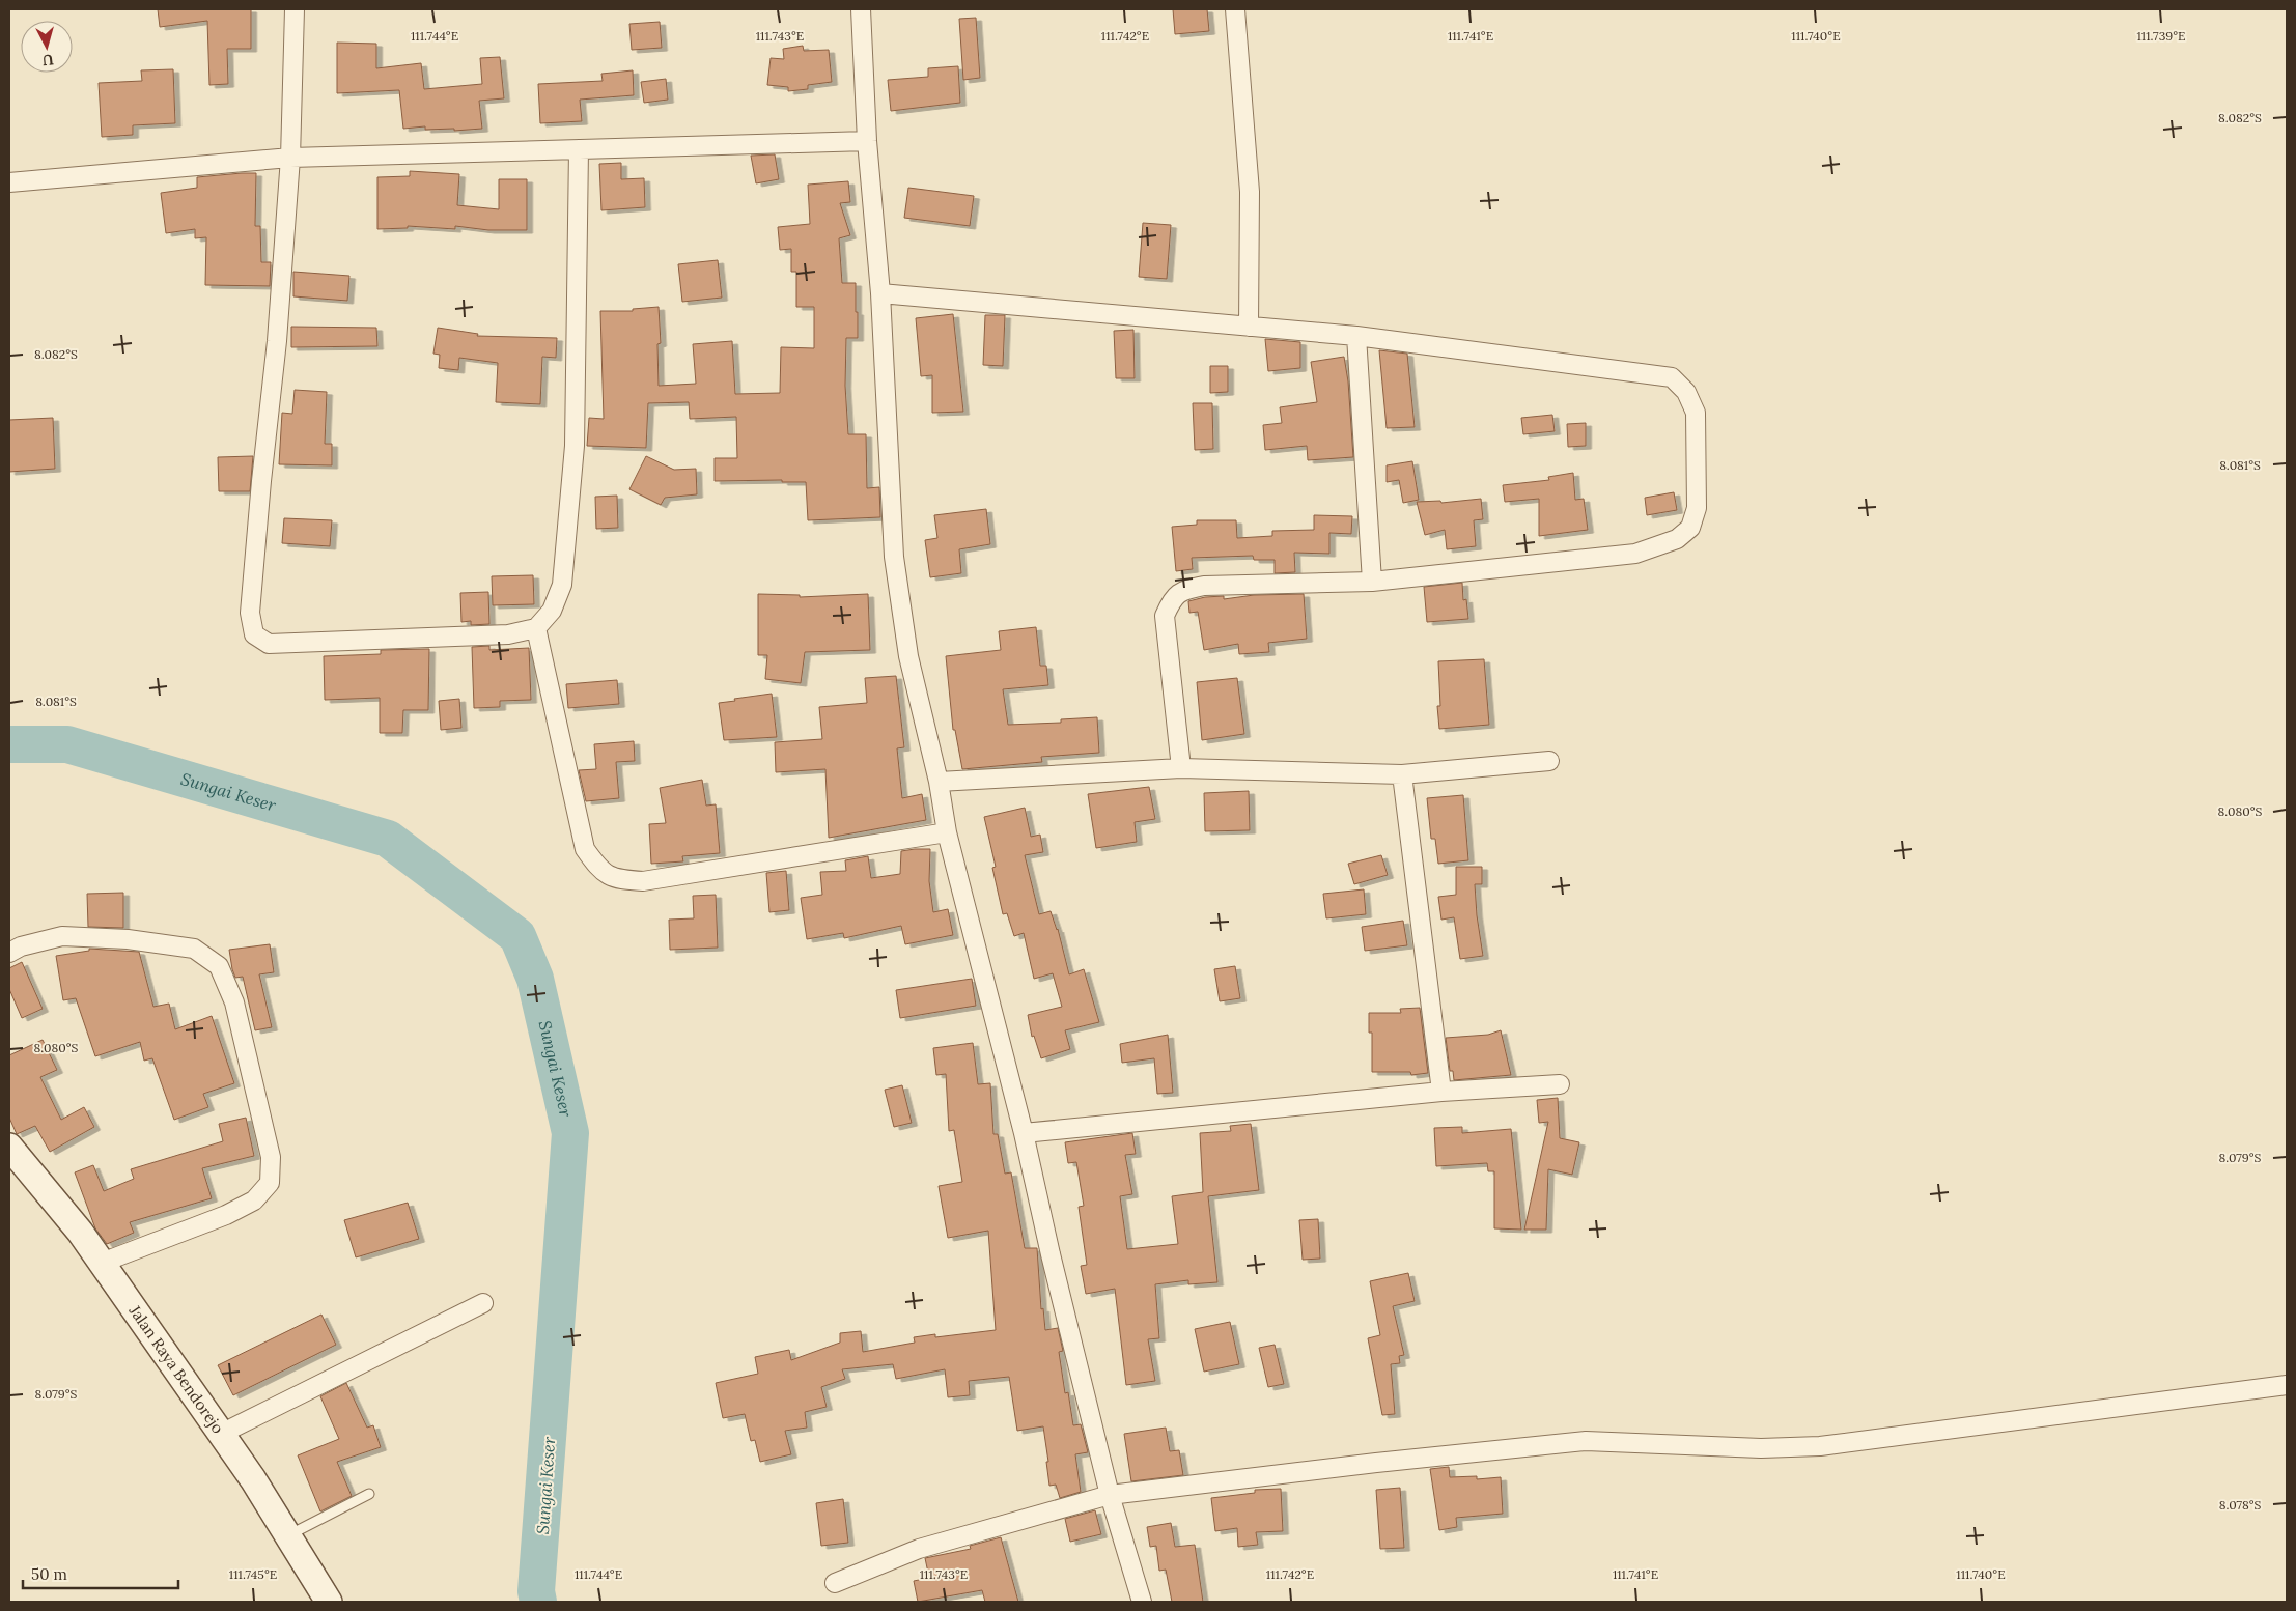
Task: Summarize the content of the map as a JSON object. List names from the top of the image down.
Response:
{
  "streets": {
    "main road": ["Jalan Raya Bendorejo"]
  },
  "water": ["Sungai Keser"],
  "scale_bar": "50 m",
  "north": "bottom",
  "coordinates": [
    "111.744°E",
    "111.743°E",
    "111.742°E",
    "111.741°E",
    "111.740°E",
    "111.739°E",
    "8.082°S",
    "8.081°S",
    "8.080°S",
    "8.079°S",
    "8.078°S",
    "111.745°E"
  ]
}
